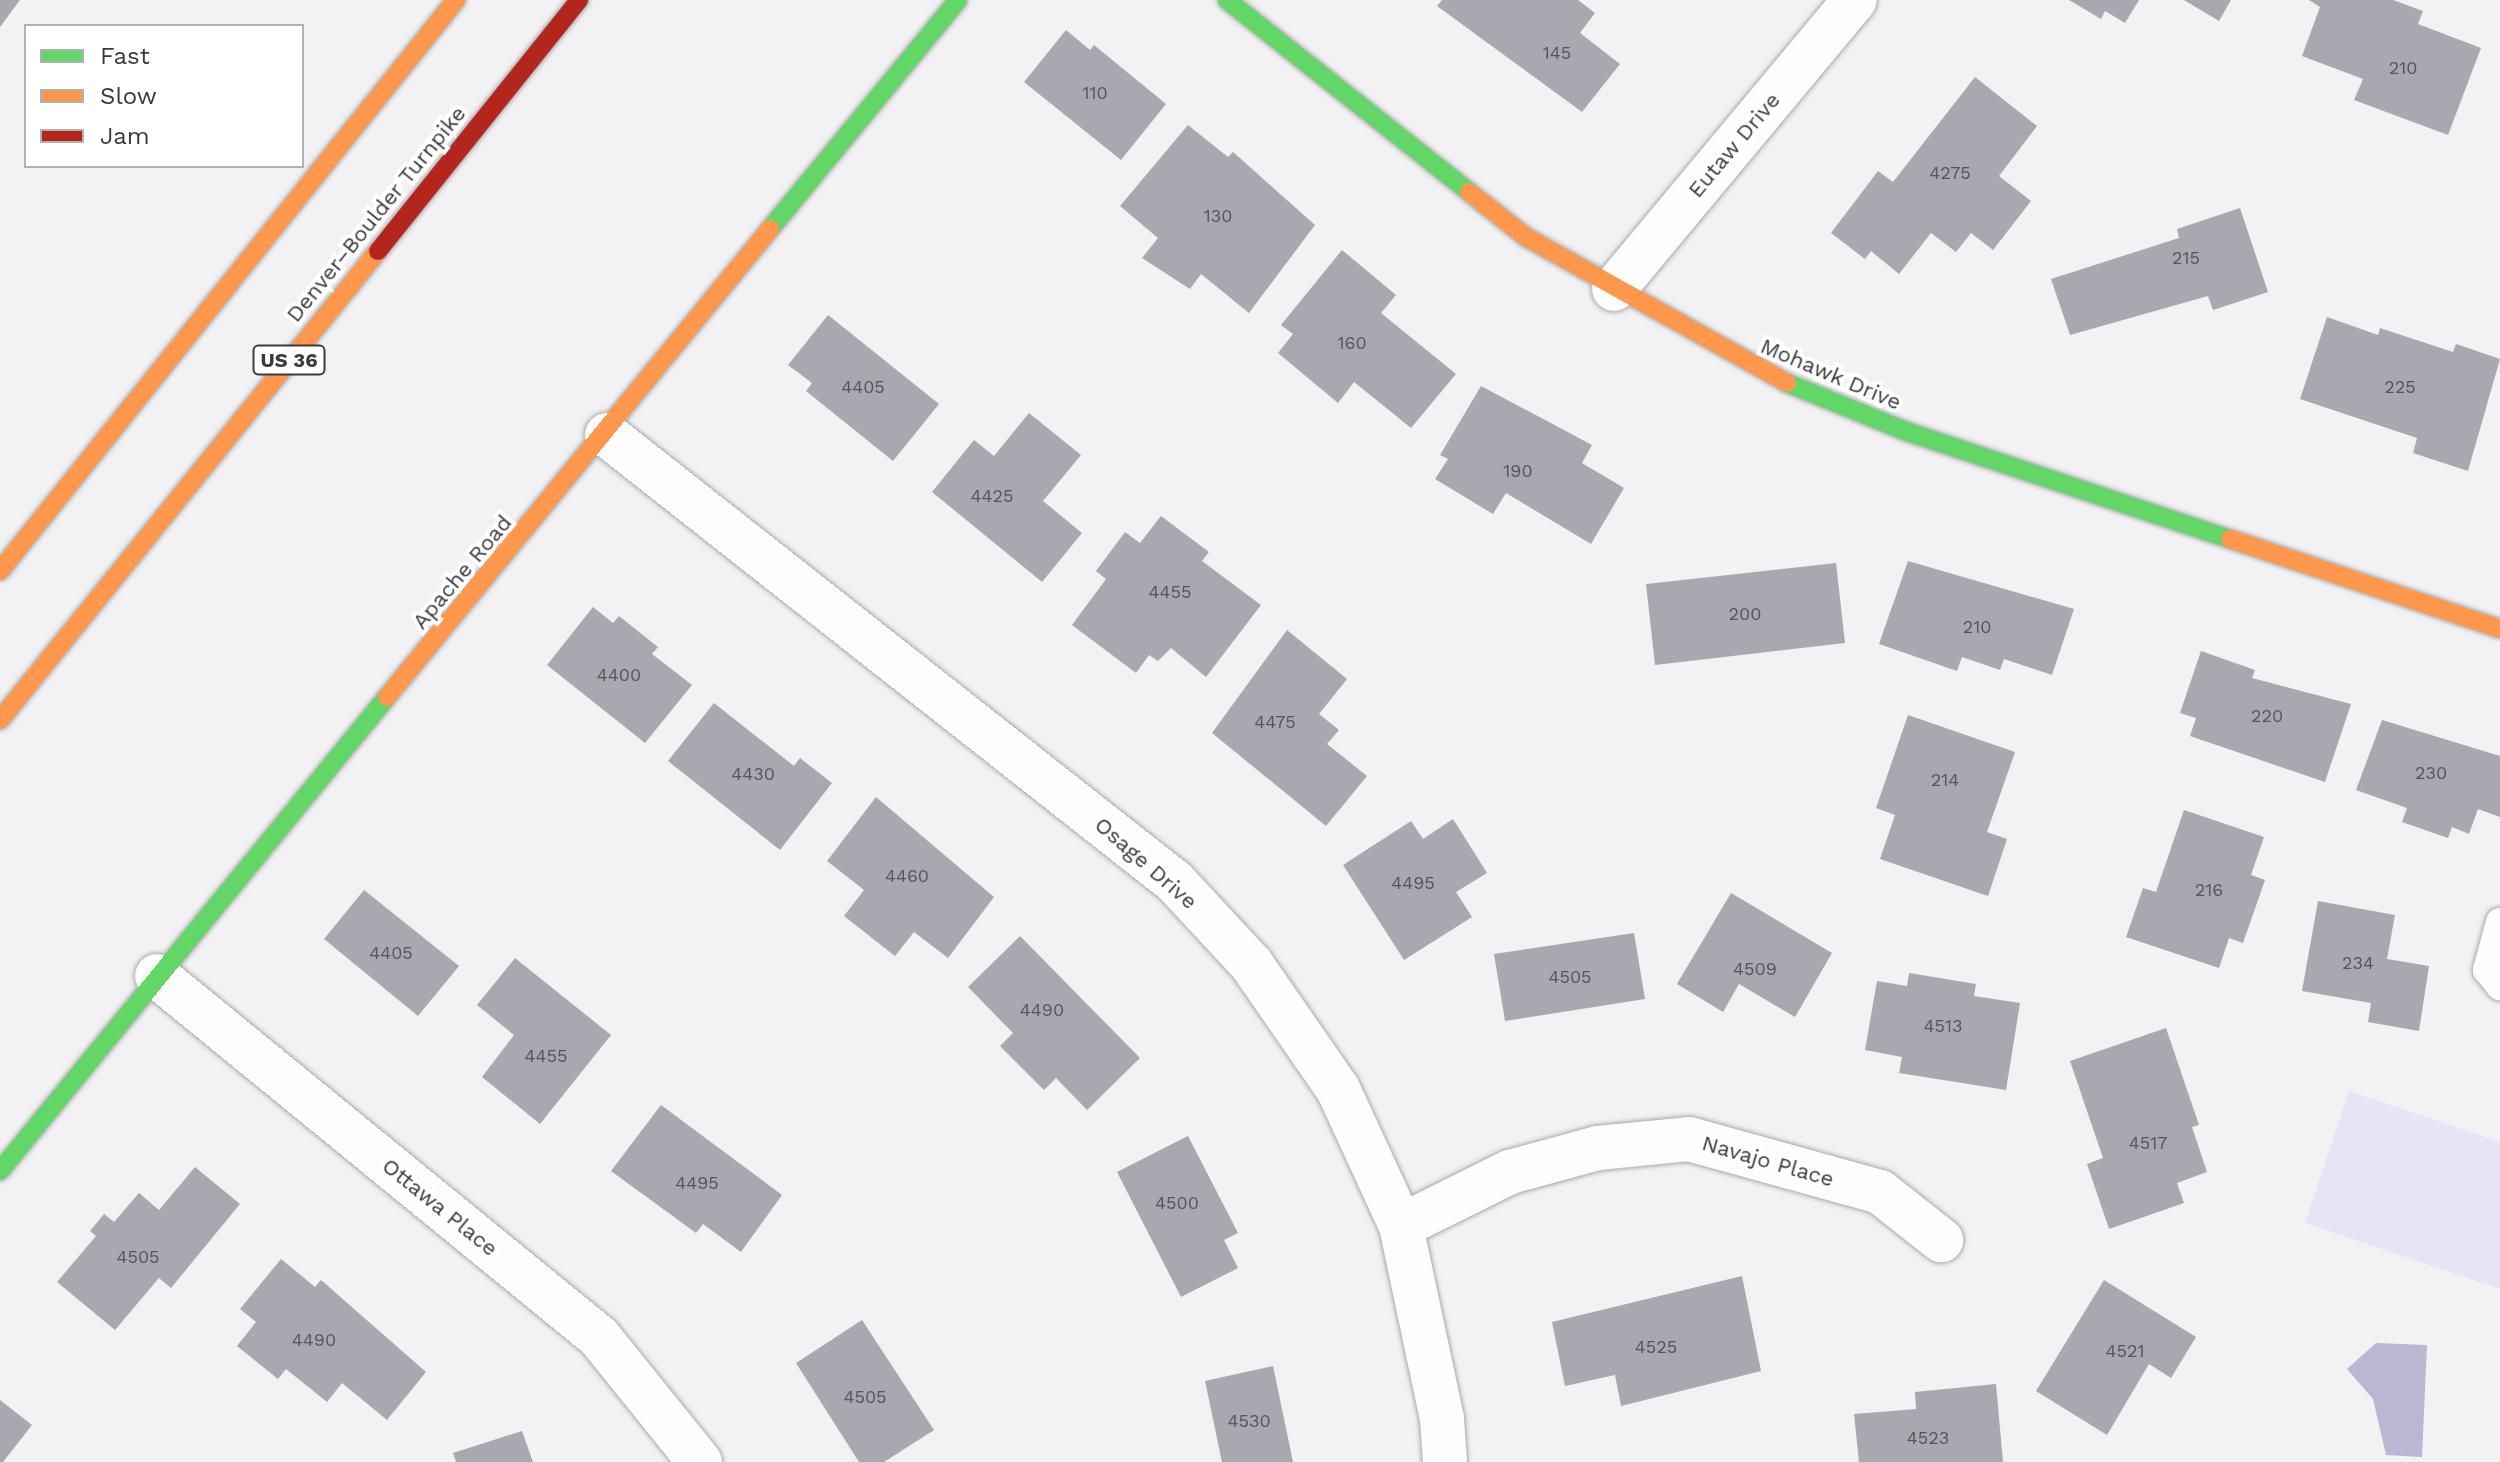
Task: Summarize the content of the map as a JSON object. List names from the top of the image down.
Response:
{
  "streets": {
    "main road": [
      "Denver–Boulder Turnpike",
      "US 36",
      "Mohawk Drive",
      "Apache Road"
    ],
    "street": [
      "Eutaw Drive",
      "Osage Drive",
      "Navajo Place",
      "Ottawa Place"
    ]
  },
  "crossings": [
    ["Eutaw Drive", "Mohawk Drive"],
    ["Apache Road", "Osage Drive"],
    ["Apache Road", "Ottawa Place"],
    ["Osage Drive", "Navajo Place"]
  ],
  "house_numbers": [
    "145",
    "210",
    "110",
    "4275",
    "130",
    "215",
    "160",
    "4405",
    "225",
    "190",
    "4425",
    "4455",
    "200",
    "210",
    "4400",
    "220",
    "4475",
    "230",
    "4430",
    "214",
    "4460",
    "4495",
    "216",
    "4405",
    "234",
    "4509",
    "4505",
    "4490",
    "4513",
    "4455",
    "4517",
    "4495",
    "4500",
    "4505",
    "4490",
    "4525",
    "4521",
    "4505",
    "4530",
    "4523"
  ],
  "legend": ["Fast", "Slow", "Jam"]
}
